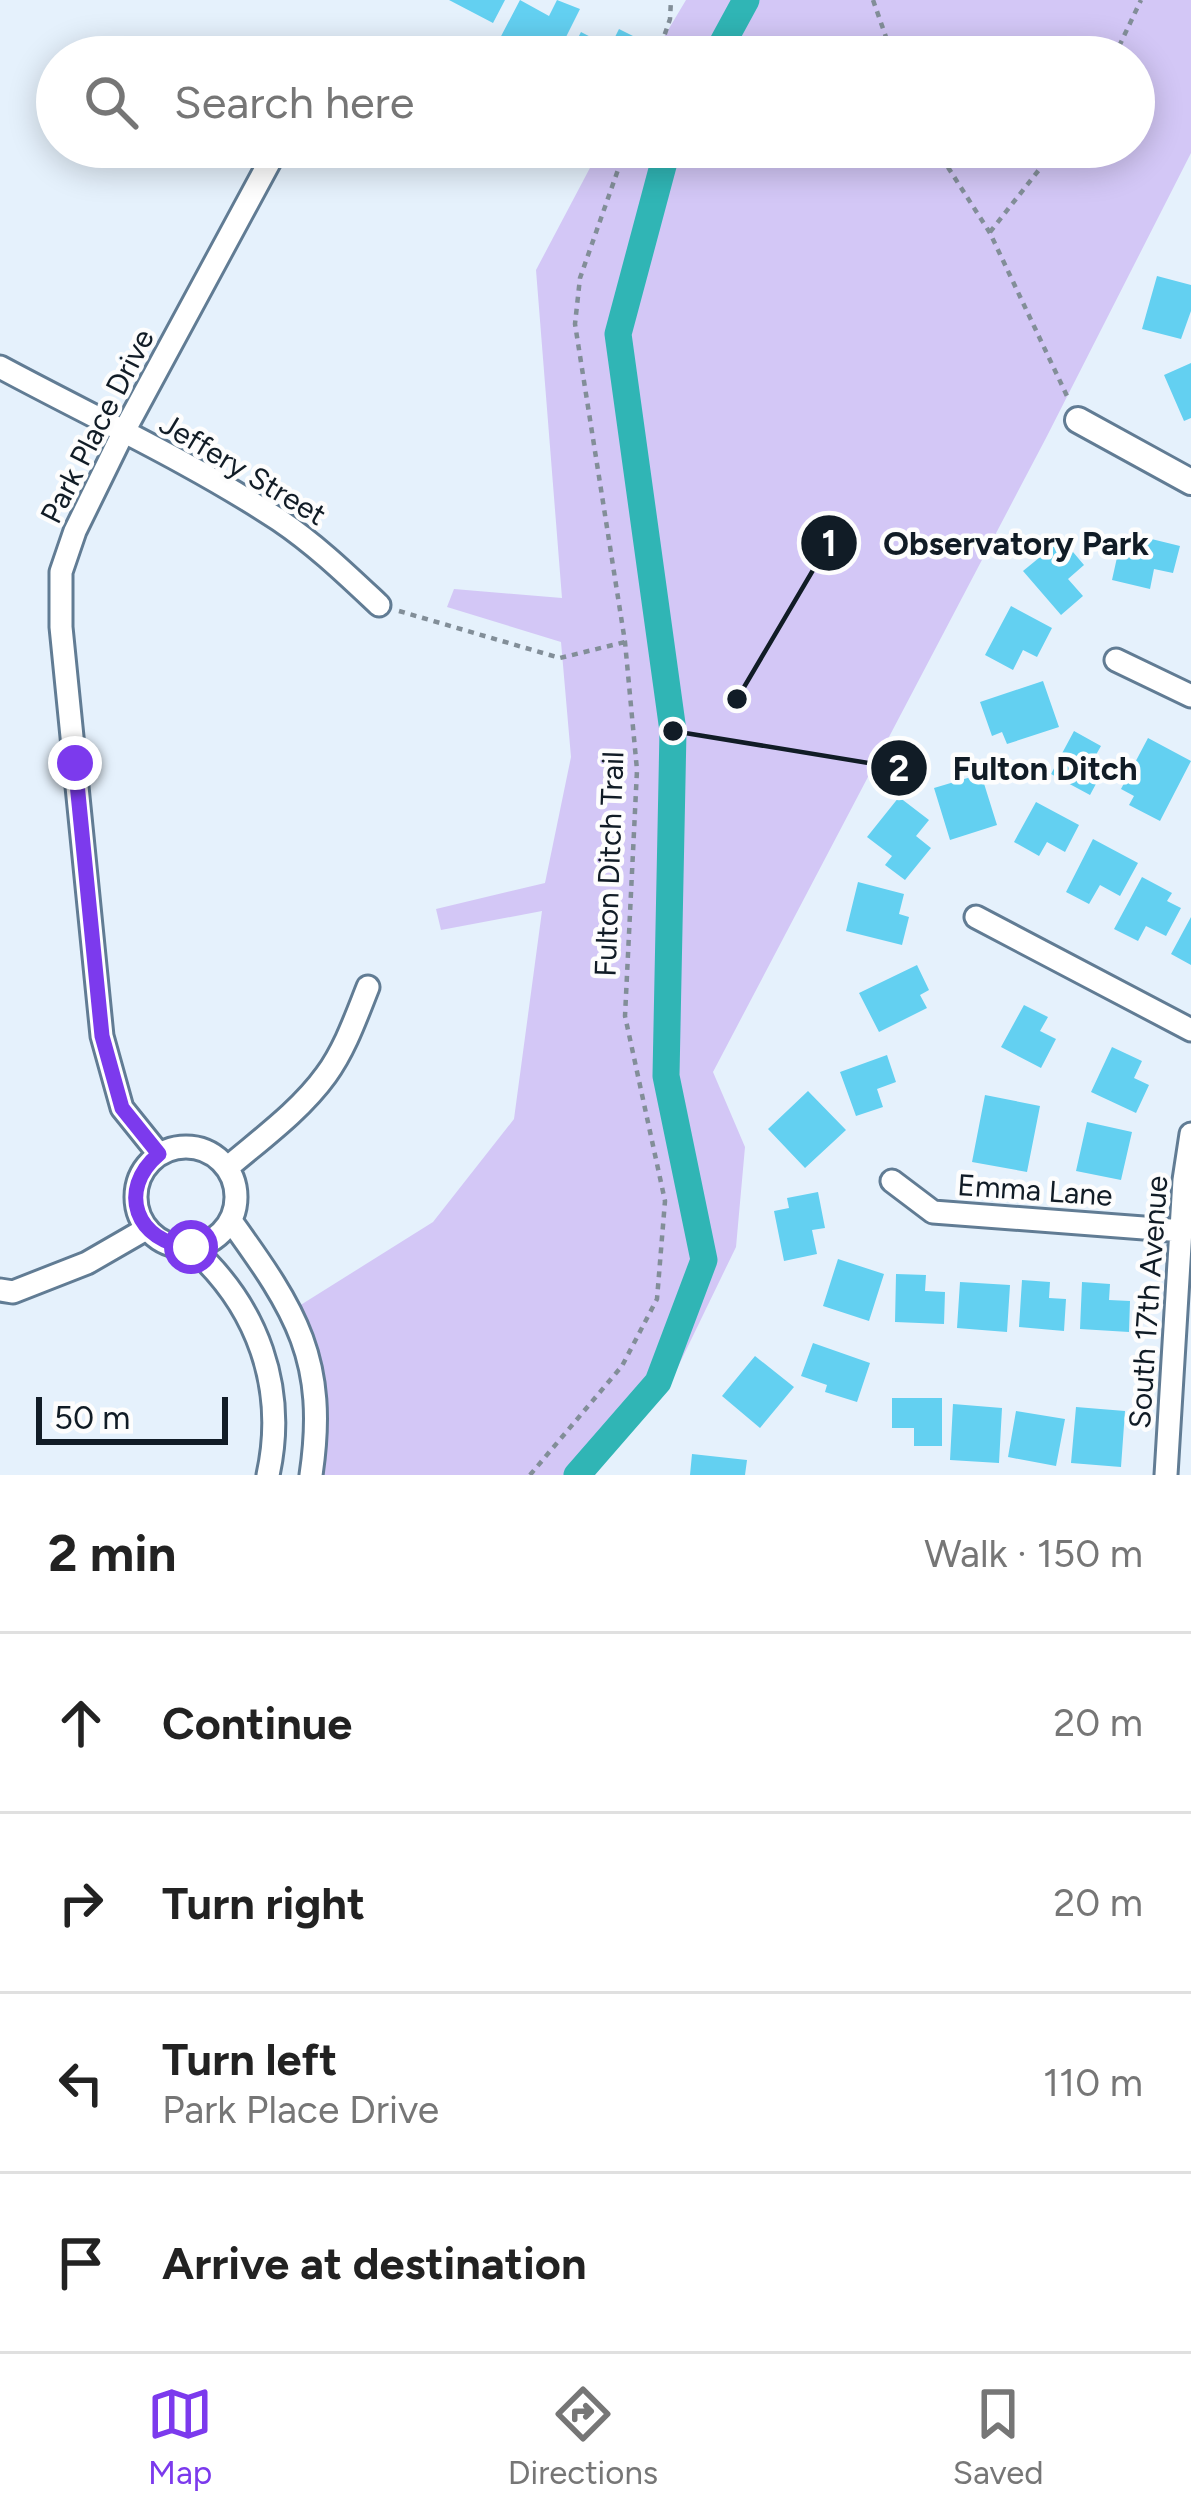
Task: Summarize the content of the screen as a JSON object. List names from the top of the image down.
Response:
{
  "streets": {
    "street": [
      "Park Place Drive",
      "Jeffery Street",
      "Emma Lane",
      "South 17th Avenue"
    ],
    "path": ["Fulton Ditch Trail"]
  },
  "crossings": [
    ["Park Place Drive", "Jeffery Street"],
    ["Emma Lane", "South 17th Avenue"]
  ],
  "places": ["Observatory Park", "Fulton Ditch"],
  "scale_bar": "50 m",
  "page": {
    "search": "Search here",
    "scale": "50 m",
    "heading": ["2 min", "Walk · 150 m"],
    "list": [
      ["Continue", "20 m"],
      ["Turn right", "20 m"],
      ["Turn left", "Park Place Drive", "110 m"],
      "Arrive at destination"
    ],
    "nav": ["Map", "Directions", "Saved"]
  }
}
